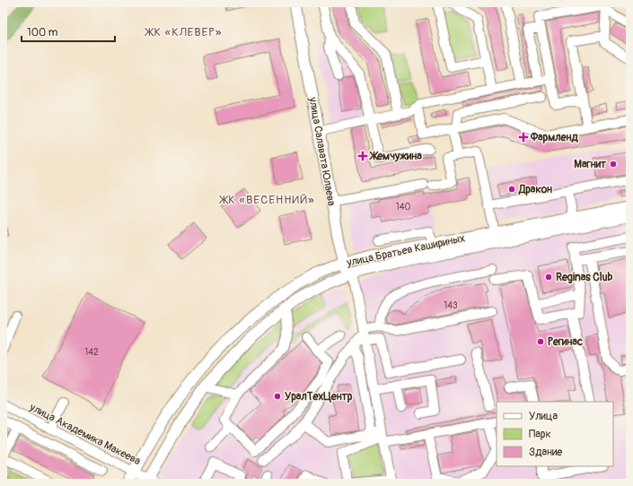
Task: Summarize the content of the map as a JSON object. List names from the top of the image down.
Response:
{
  "streets": {
    "main road": ["улица Салавата Юлаева", "улица Братьев Кашириных"],
    "street": ["улица Академика Макеева"]
  },
  "crossings": [
    ["улица Салавата Юлаева", "улица Братьев Кашириных"],
    ["улица Братьев Кашириных", "улица Академика Макеева"]
  ],
  "districts": ["ЖК «КЛЕВЕР»", "ЖК «ВЕСЕННИЙ»"],
  "places": {
    "health": ["Фармленд", "Жемчужина"],
    "other": [
      "Магнит",
      "Дракон",
      "Reginas Club",
      "Регинас",
      "УралТехЦентр"
    ]
  },
  "house_numbers": ["140", "143", "142"],
  "legend": ["Улица", "Парк", "Здание"],
  "scale_bar": "100 m"
}
